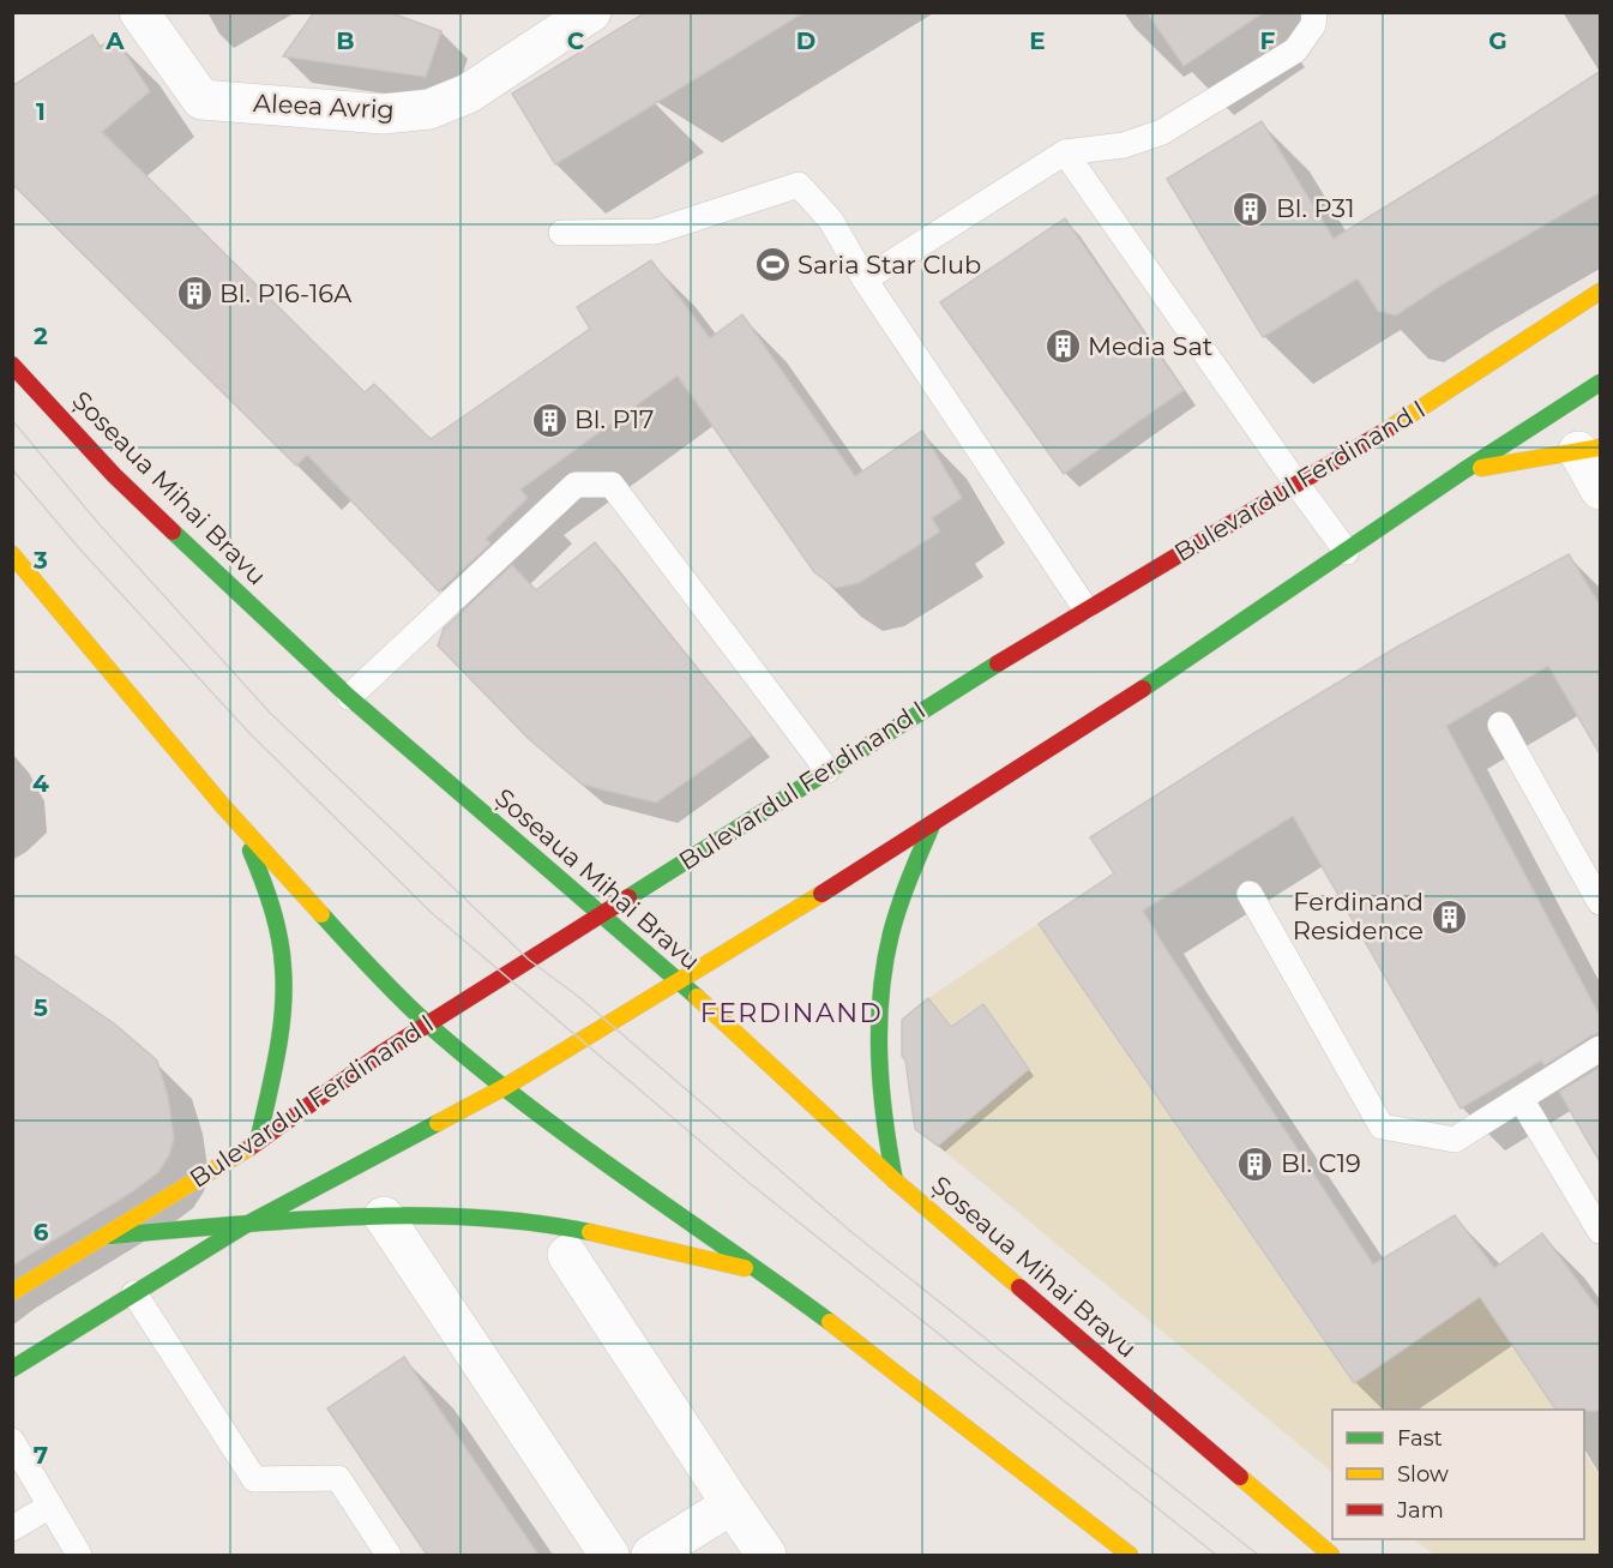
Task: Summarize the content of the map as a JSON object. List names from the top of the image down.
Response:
{
  "streets": {
    "main road": ["Bulevardul Ferdinand I", "Șoseaua Mihai Bravu"],
    "street": ["Aleea Avrig"]
  },
  "crossings": [
    ["Bulevardul Ferdinand I", "Șoseaua Mihai Bravu"]
  ],
  "districts": ["FERDINAND"],
  "places": {
    "building": [
      "Bl. P31",
      "Bl. P16-16A",
      "Media Sat",
      "Bl. P17",
      "Ferdinand Residence",
      "Bl. C19"
    ],
    "sports": ["Saria Star Club"]
  },
  "legend": ["Fast", "Slow", "Jam"],
  "grid": {
    "columns": [
      "A",
      "B",
      "C",
      "D",
      "E",
      "F",
      "G"
    ],
    "rows": [
      "1",
      "2",
      "3",
      "4",
      "5",
      "6",
      "7"
    ]
  }
}
